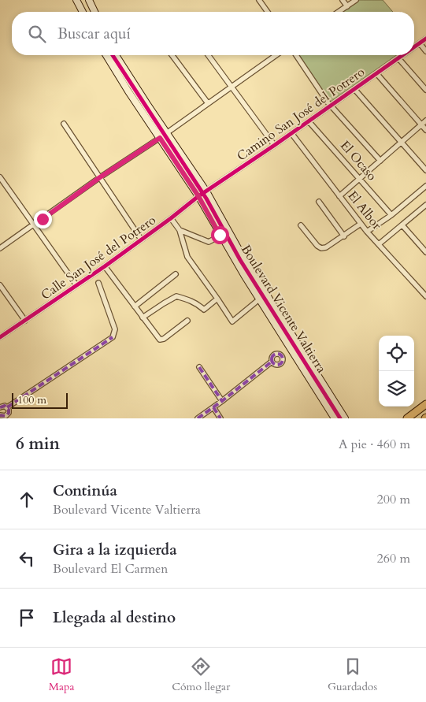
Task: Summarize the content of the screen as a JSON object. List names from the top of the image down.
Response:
{
  "streets": {
    "main road": ["Boulevard Vicente Valtierra"],
    "street": [
      "Camino San José del Potrero",
      "El Ocaso",
      "El Albor",
      "Calle San José del Potrero"
    ]
  },
  "crossings": [
    ["Camino San José del Potrero", "El Ocaso"],
    ["Camino San José del Potrero", "El Albor"],
    ["Camino San José del Potrero", "Calle San José del Potrero"],
    ["Camino San José del Potrero", "Boulevard Vicente Valtierra"],
    ["Calle San José del Potrero", "Boulevard Vicente Valtierra"]
  ],
  "scale_bar": "100 m",
  "page": {
    "search": "Buscar aquí",
    "scale": "100 m",
    "heading": ["6 min", "A pie · 460 m"],
    "list": [
      ["Continúa", "Boulevard Vicente Valtierra", "200 m"],
      ["Gira a la izquierda", "Boulevard El Carmen", "260 m"],
      "Llegada al destino"
    ],
    "nav": ["Mapa", "Cómo llegar", "Guardados"]
  }
}
